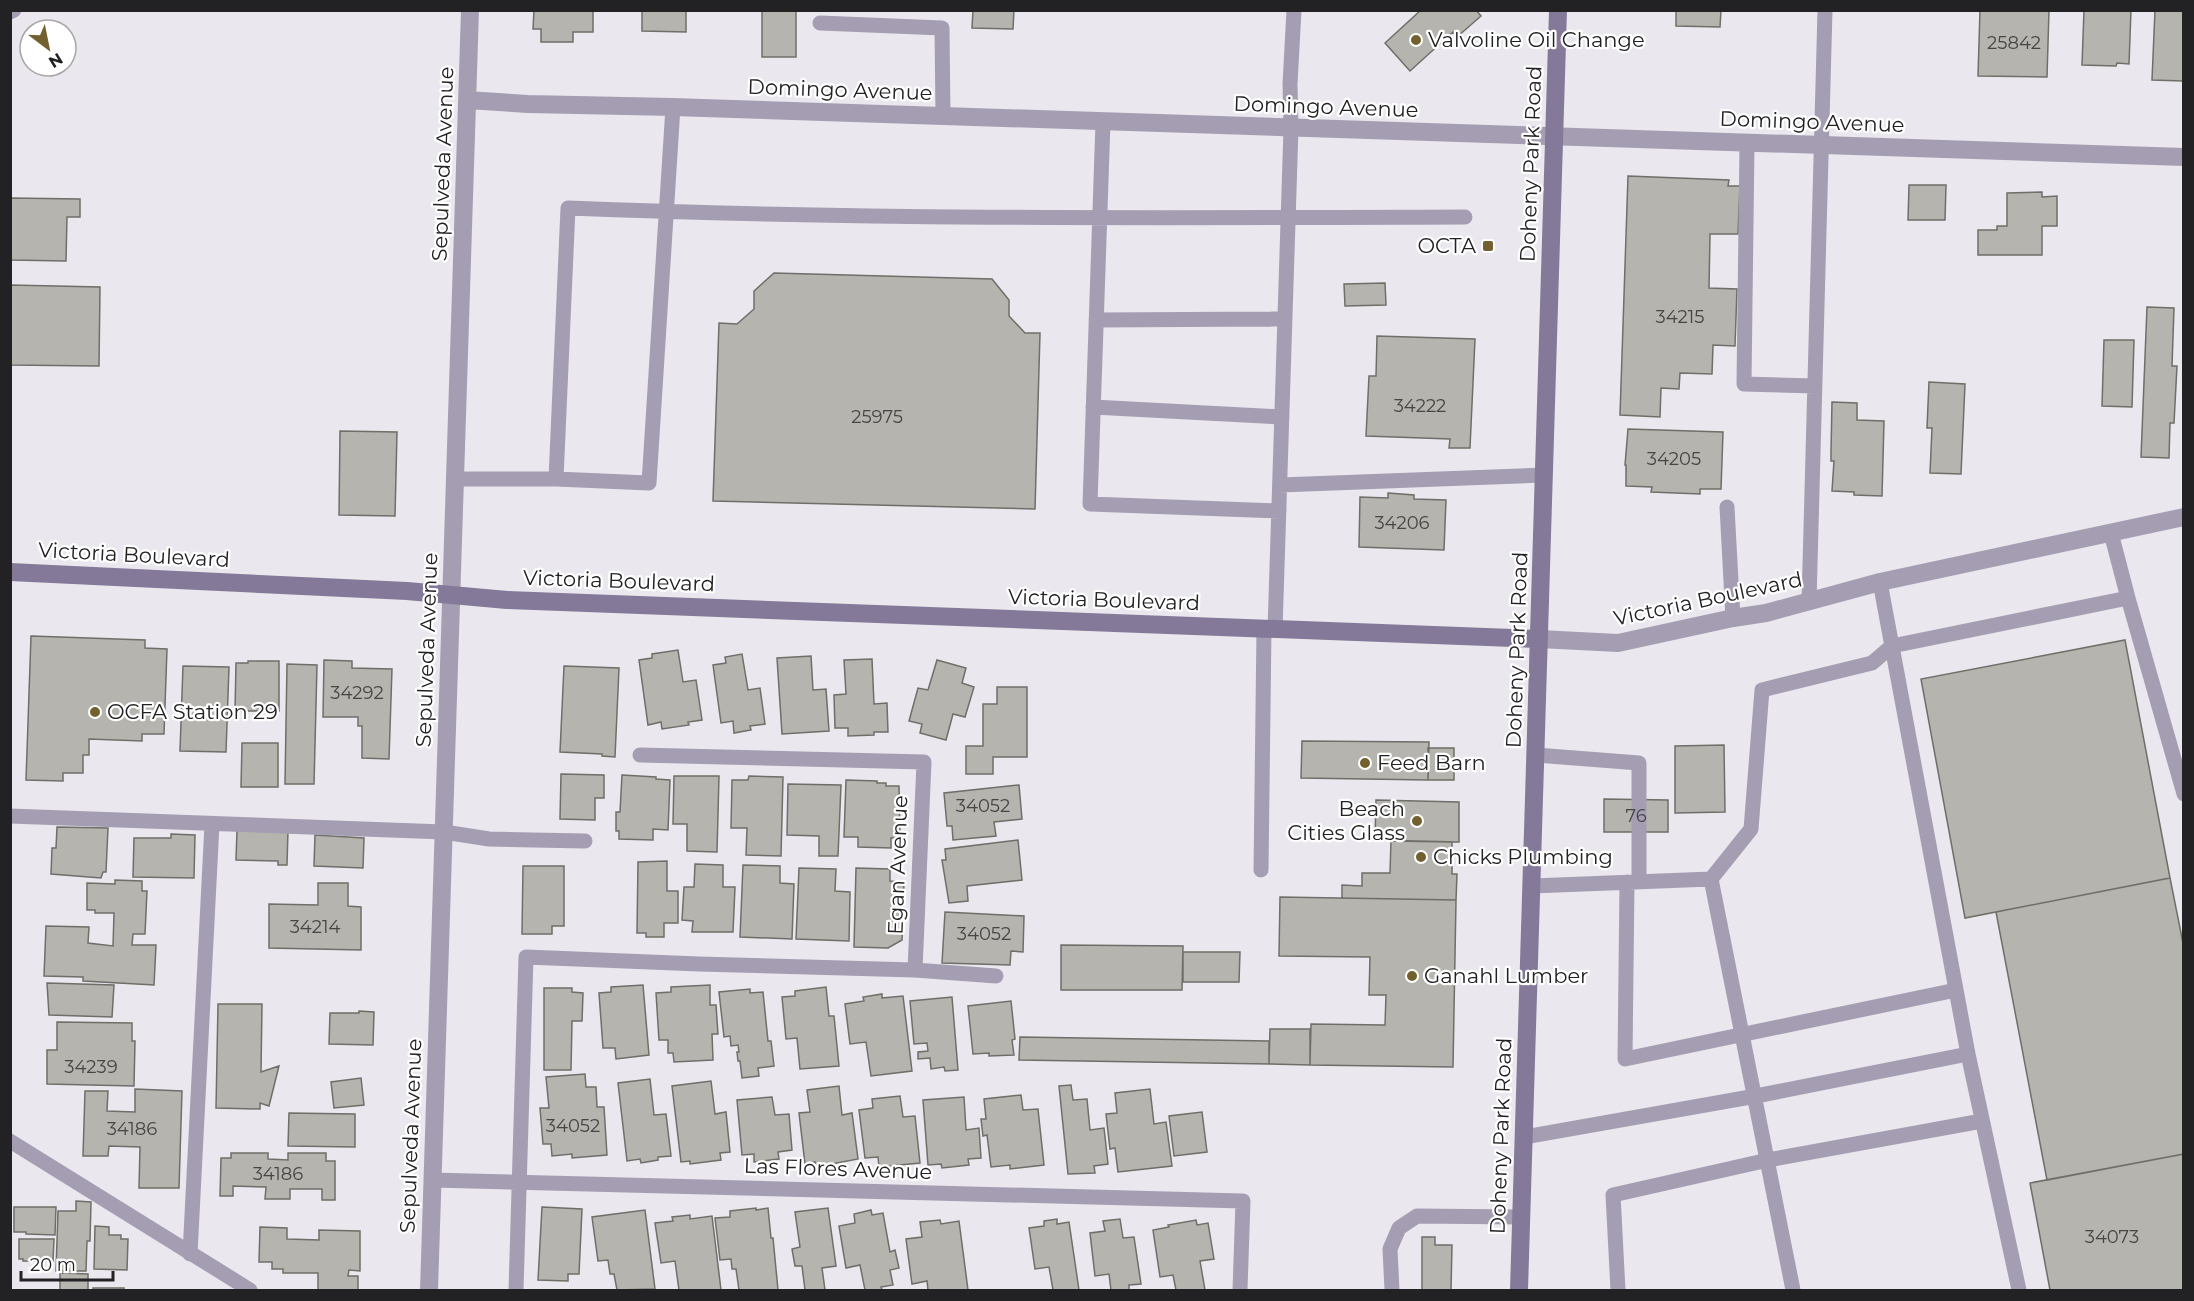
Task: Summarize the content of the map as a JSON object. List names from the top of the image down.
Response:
{
  "streets": {
    "street": [
      "Domingo Avenue",
      "Sepulveda Avenue",
      "Doheny Park Road",
      "Victoria Boulevard"
    ],
    "lane": ["Egan Avenue", "Las Flores Avenue"]
  },
  "crossings": [
    ["Domingo Avenue", "Sepulveda Avenue"],
    ["Domingo Avenue", "Doheny Park Road"],
    ["Sepulveda Avenue", "Victoria Boulevard"],
    ["Sepulveda Avenue", "Las Flores Avenue"],
    ["Doheny Park Road", "Victoria Boulevard"]
  ],
  "places": {
    "other": [
      "Valvoline Oil Change",
      "OCFA Station 29",
      "Feed Barn",
      "Beach Cities Glass",
      "Chicks Plumbing",
      "Ganahl Lumber"
    ],
    "transit": ["OCTA"]
  },
  "house_numbers": [
    "25842",
    "34215",
    "34222",
    "25975",
    "34205",
    "34206",
    "34292",
    "34052",
    "76",
    "34214",
    "34052",
    "34239",
    "34052",
    "34186",
    "34186",
    "34073"
  ],
  "scale_bar": "20 m",
  "north": "bottom right"
}
